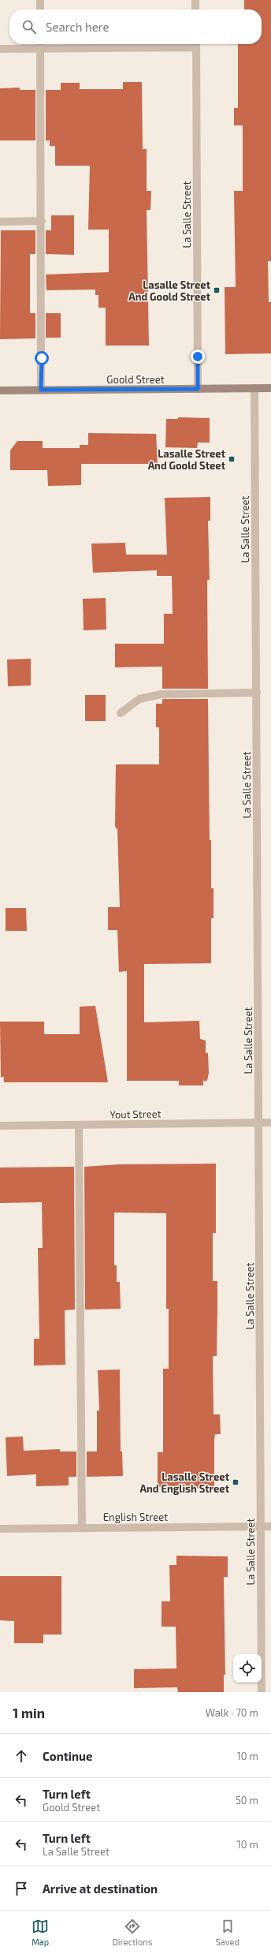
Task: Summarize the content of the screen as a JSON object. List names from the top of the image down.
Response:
{
  "streets": {
    "street": [
      "La Salle Street",
      "Goold Street",
      "Yout Street",
      "English Street"
    ]
  },
  "crossings": [
    ["La Salle Street", "Goold Street"],
    ["La Salle Street", "Yout Street"],
    ["La Salle Street", "English Street"]
  ],
  "places": {
    "transit": ["Lasalle Street And Goold Street", "Lasalle Street And Goold Steet", "Lasalle Street And English Street"]
  },
  "page": {
    "search": "Search here",
    "heading": ["1 min", "Walk · 70 m"],
    "list": [
      ["Continue", "10 m"],
      ["Turn left", "Goold Street", "50 m"],
      ["Turn left", "La Salle Street", "10 m"],
      "Arrive at destination"
    ],
    "nav": ["Map", "Directions", "Saved"]
  }
}
